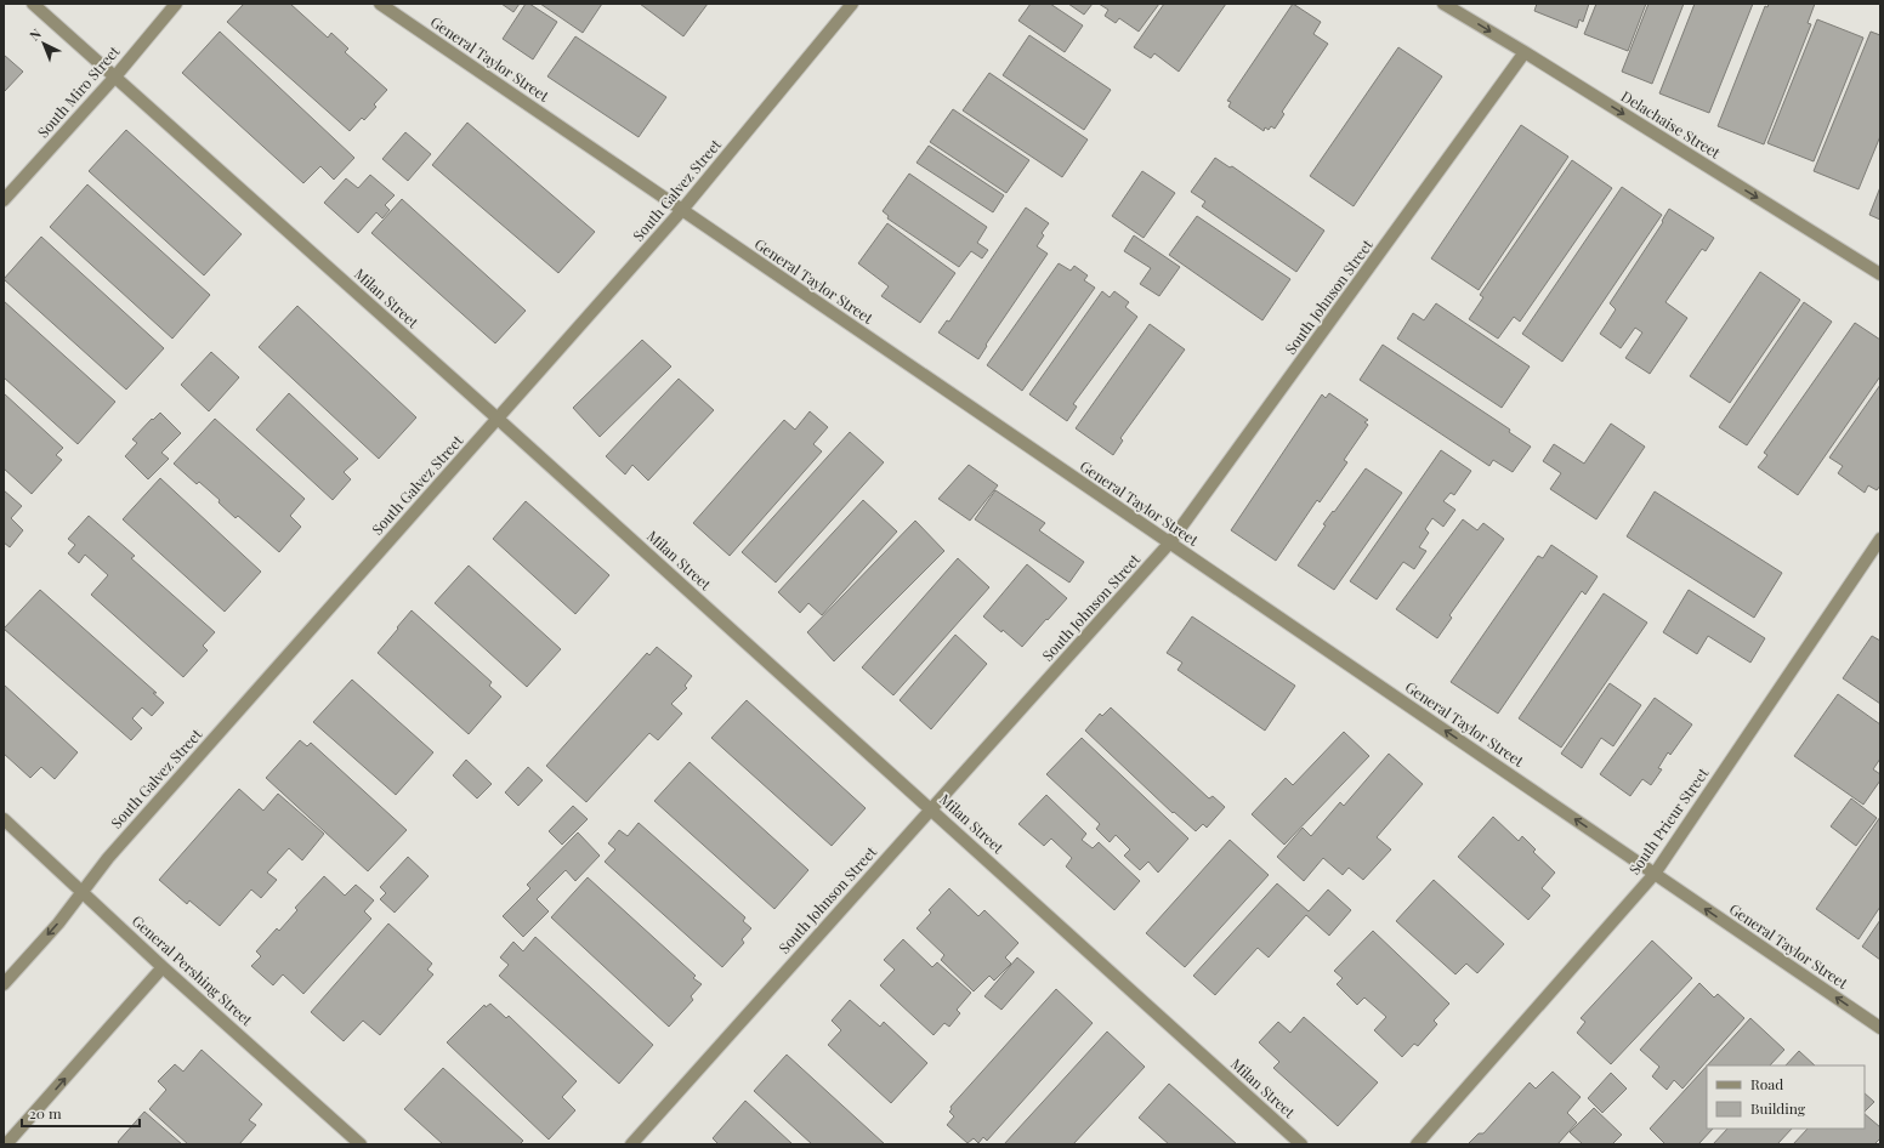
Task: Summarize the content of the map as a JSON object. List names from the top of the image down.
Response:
{
  "streets": {
    "street": [
      "General Taylor Street",
      "South Miro Street",
      "Delachaise Street",
      "South Galvez Street",
      "South Johnson Street",
      "Milan Street",
      "South Prieur Street",
      "General Pershing Street"
    ]
  },
  "crossings": [
    ["General Taylor Street", "South Galvez Street"],
    ["General Taylor Street", "South Johnson Street"],
    ["General Taylor Street", "South Prieur Street"],
    ["South Miro Street", "Milan Street"],
    ["Delachaise Street", "South Johnson Street"],
    ["South Galvez Street", "Milan Street"],
    ["South Galvez Street", "General Pershing Street"],
    ["South Johnson Street", "Milan Street"]
  ],
  "one_way": ["General Taylor Street", "Delachaise Street"],
  "legend": ["Road", "Building"],
  "scale_bar": "20 m",
  "north": "top left"
}
